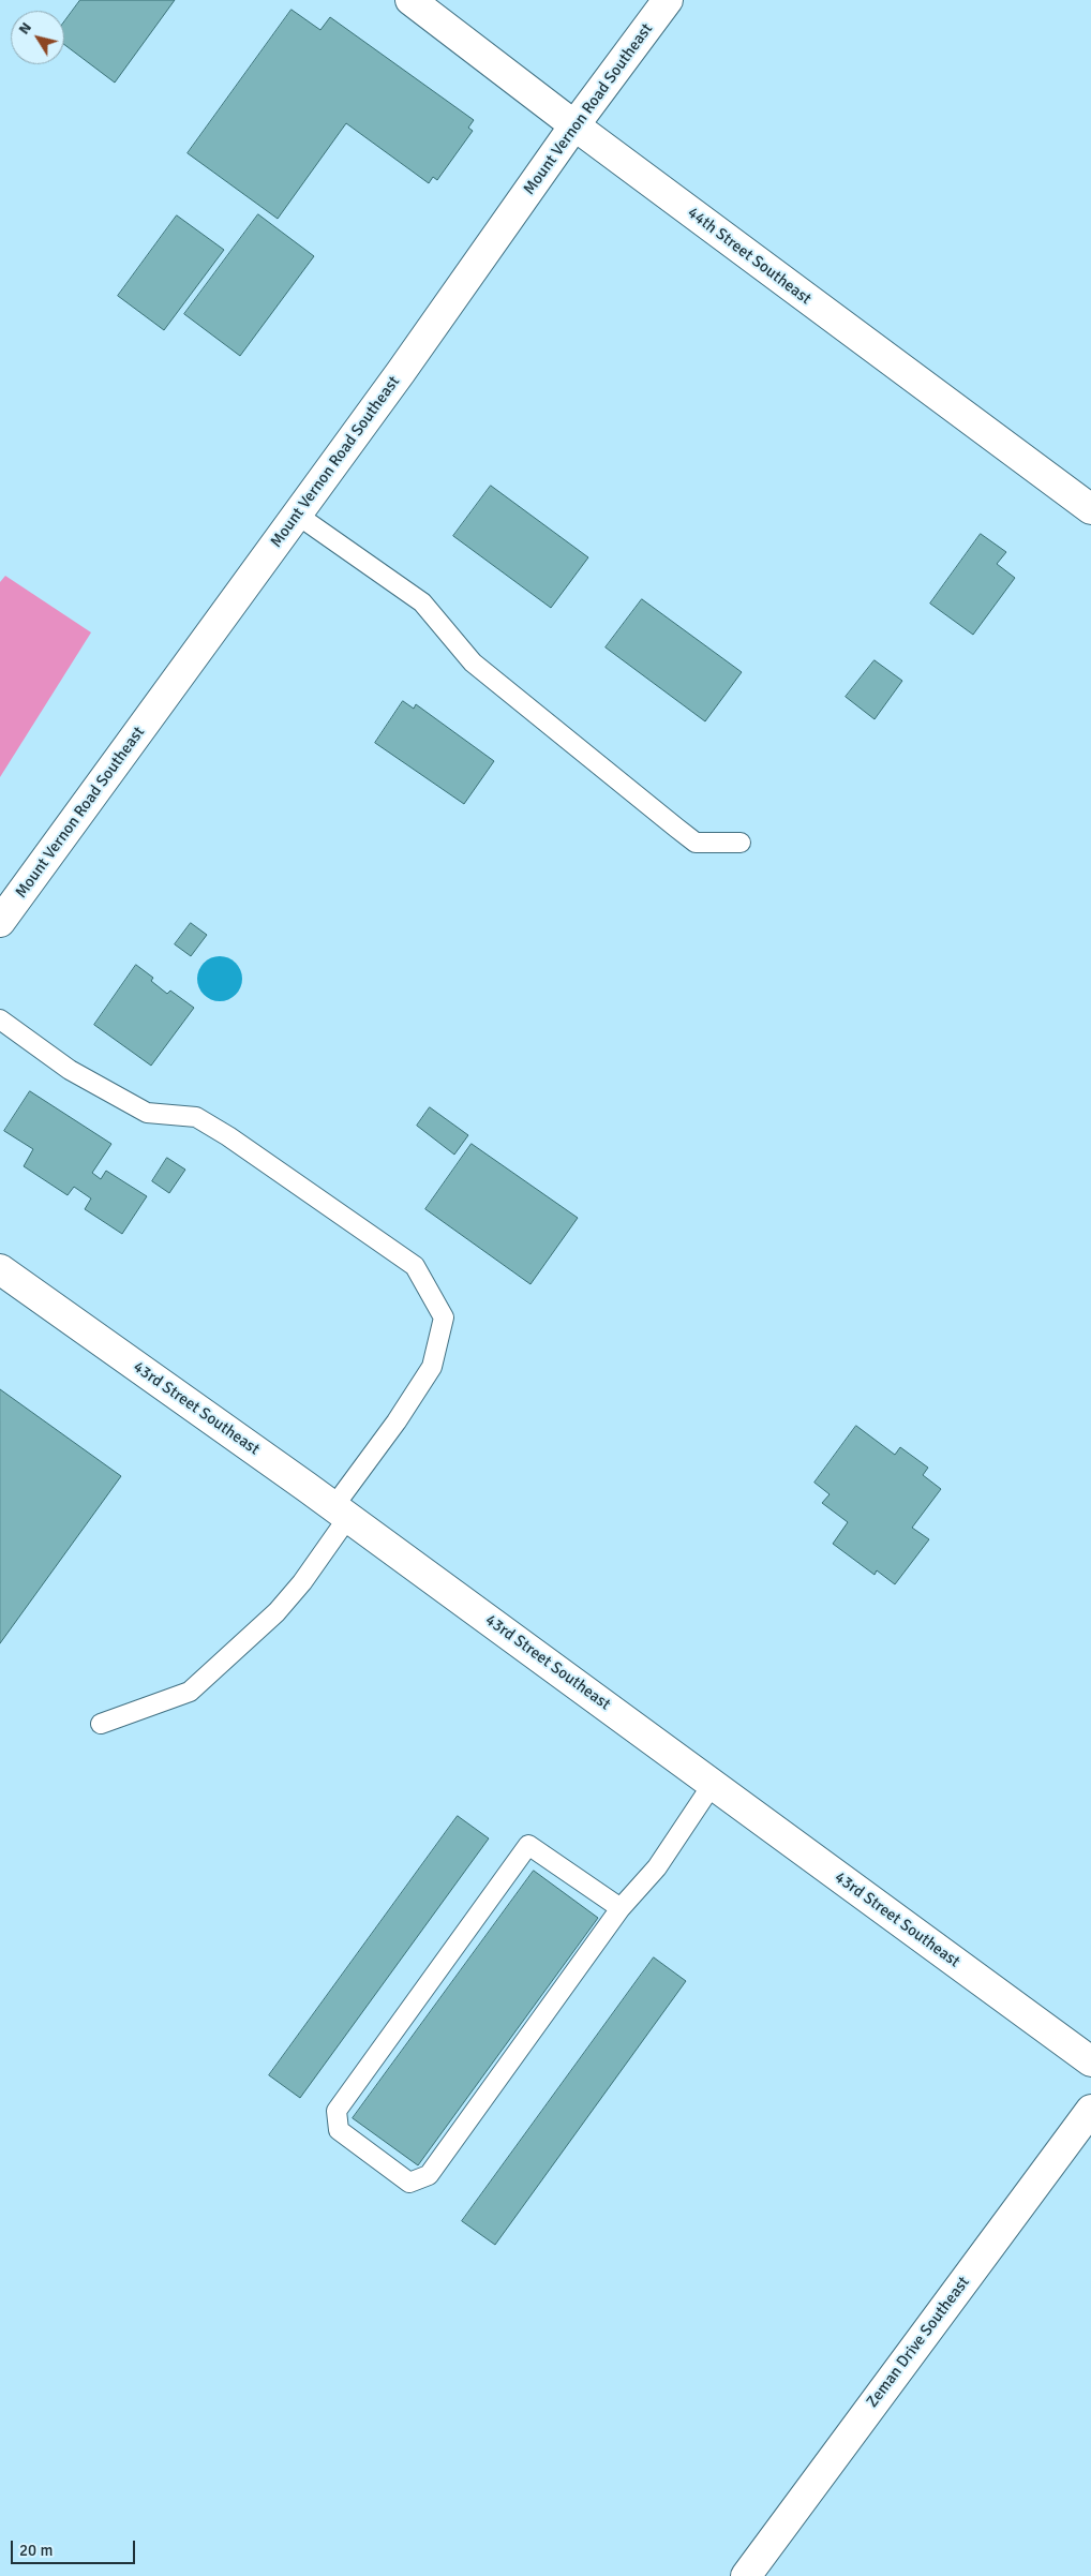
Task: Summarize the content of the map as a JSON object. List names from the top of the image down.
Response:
{
  "streets": {
    "street": [
      "Mount Vernon Road Southeast",
      "44th Street Southeast",
      "43rd Street Southeast",
      "Zeman Drive Southeast"
    ]
  },
  "crossings": [
    ["Mount Vernon Road Southeast", "44th Street Southeast"]
  ],
  "scale_bar": "20 m",
  "north": "top left"
}
